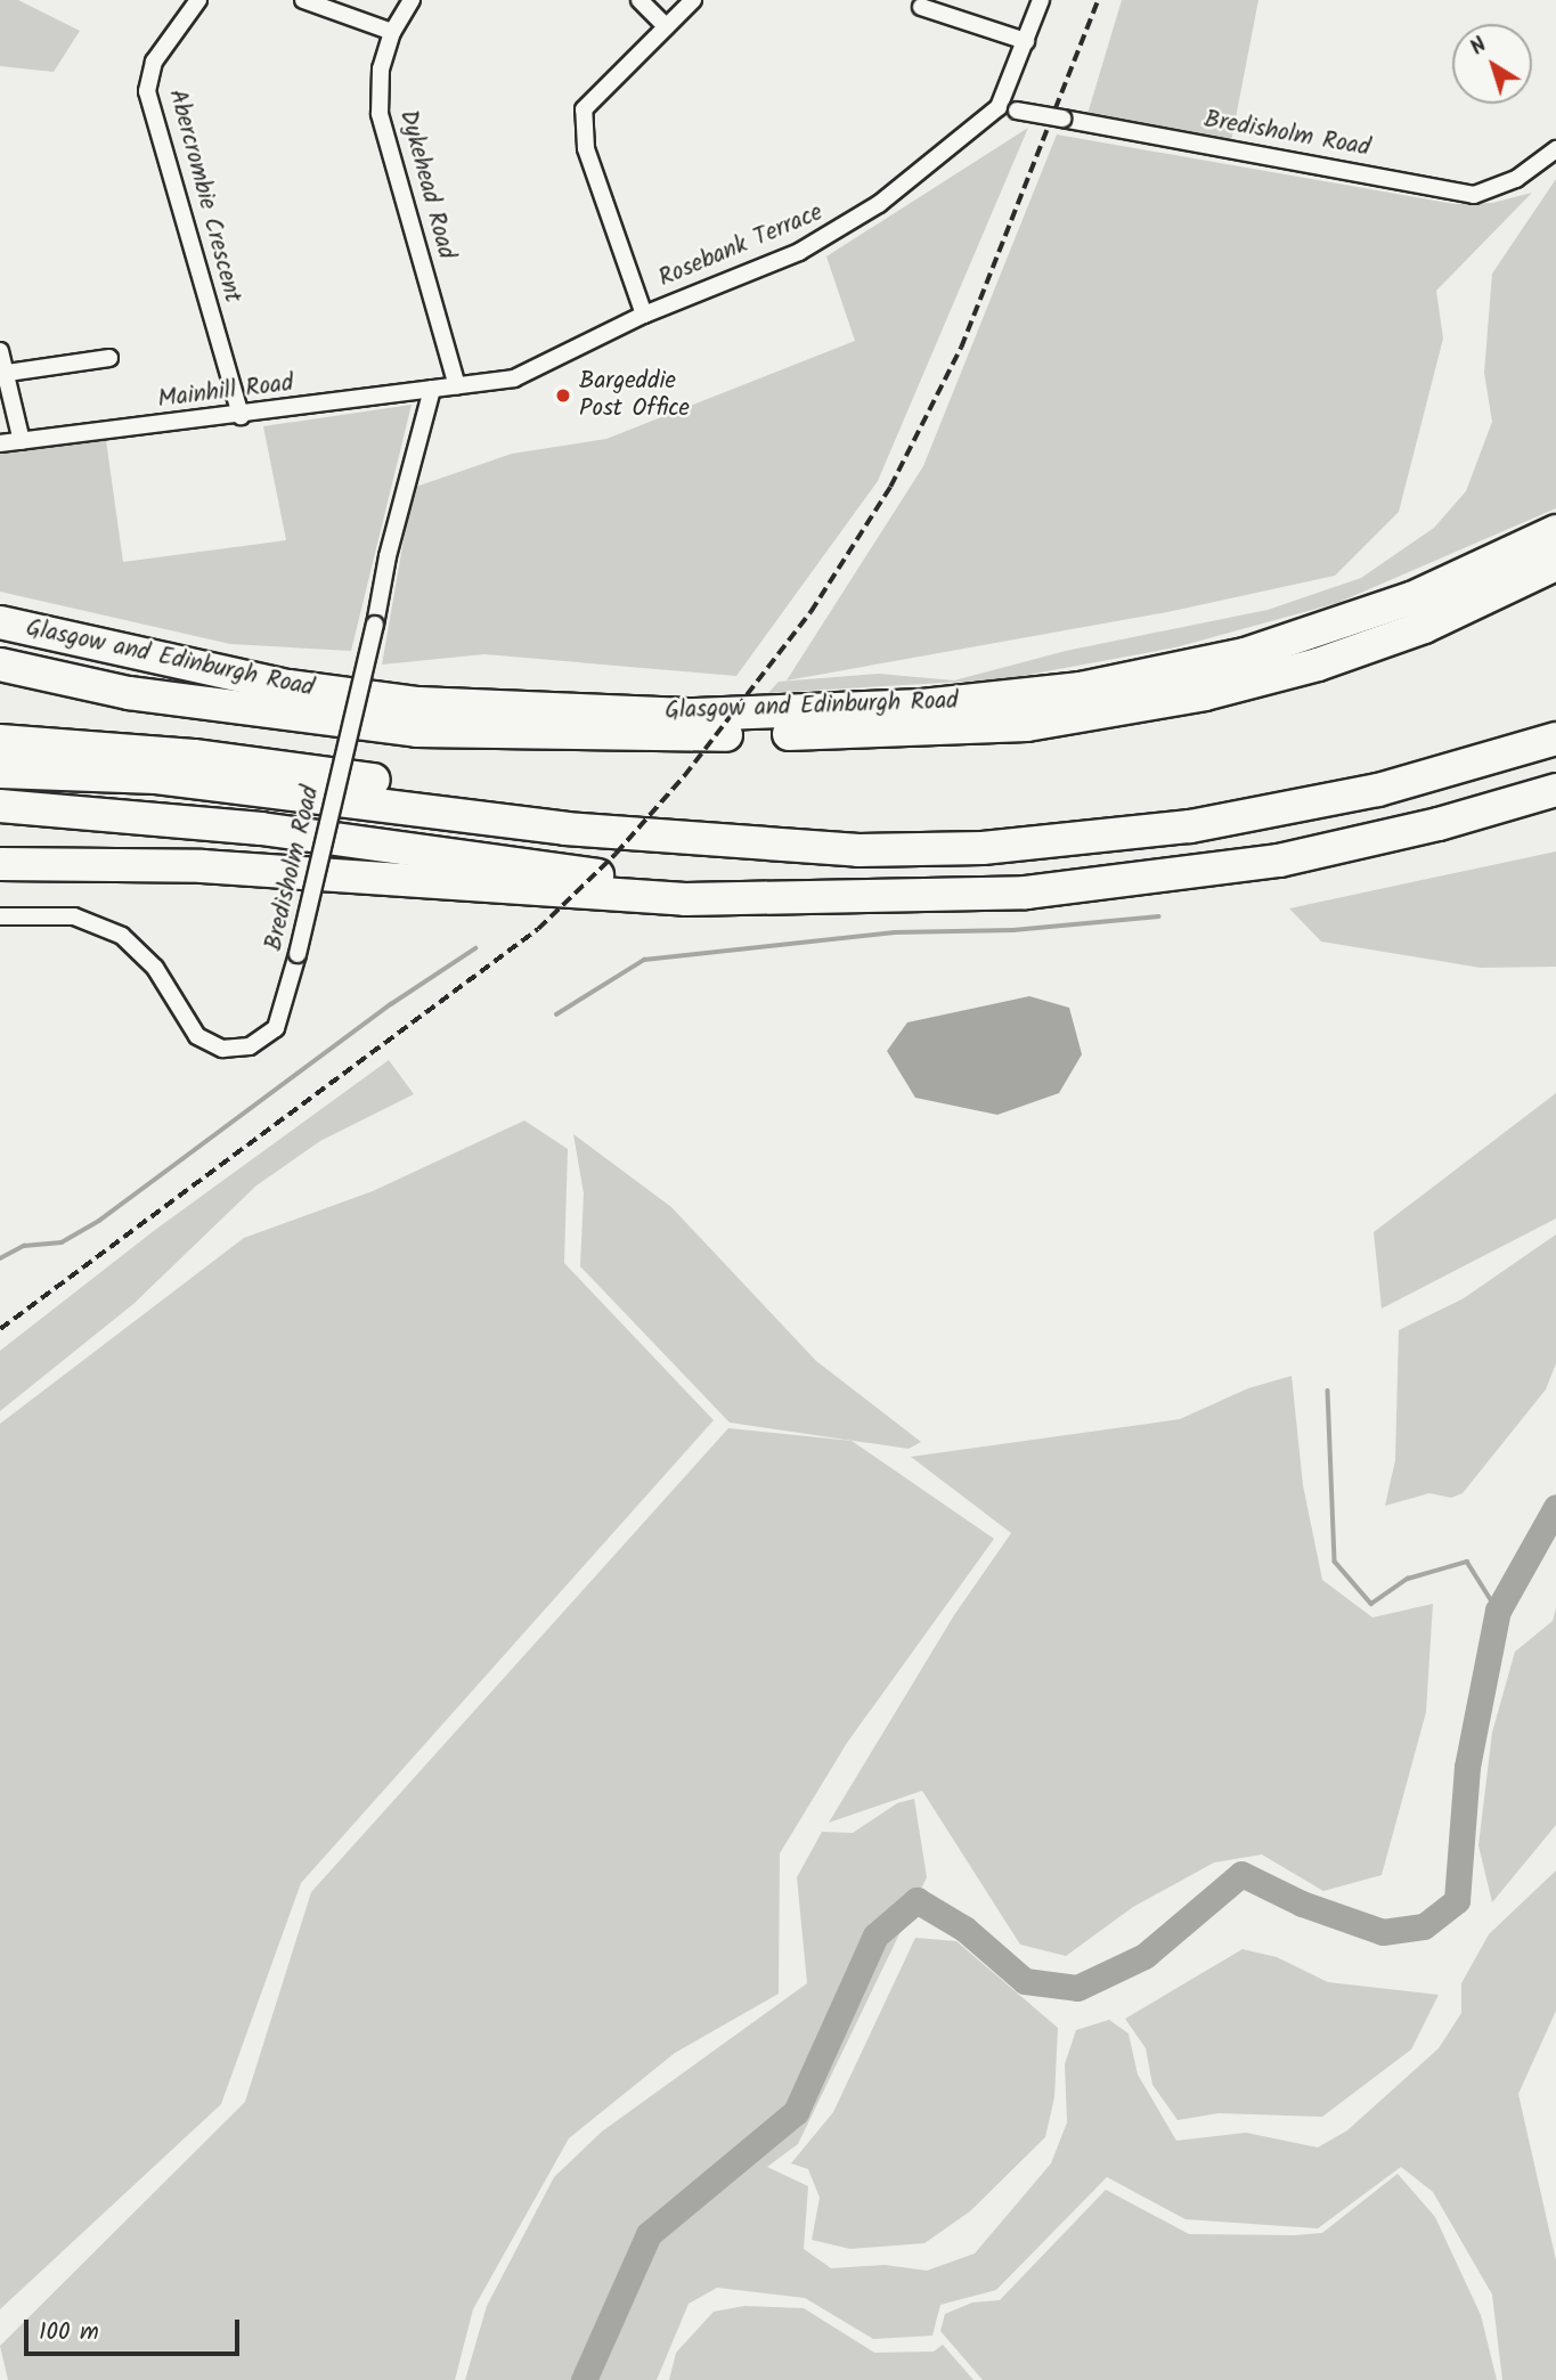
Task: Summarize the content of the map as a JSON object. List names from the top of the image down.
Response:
{
  "streets": {
    "highway": ["Glasgow and Edinburgh Road"],
    "street": [
      "Bredisholm Road",
      "Dykehead Road",
      "Abercrombie Crescent",
      "Rosebank Terrace",
      "Mainhill Road"
    ]
  },
  "crossings": [
    ["Bredisholm Road", "Rosebank Terrace"],
    ["Bredisholm Road", "Mainhill Road"],
    ["Dykehead Road", "Rosebank Terrace"],
    ["Dykehead Road", "Mainhill Road"],
    ["Abercrombie Crescent", "Mainhill Road"],
    ["Rosebank Terrace", "Mainhill Road"]
  ],
  "places": ["Bargeddie Post Office"],
  "scale_bar": "100 m",
  "north": "top left"
}
